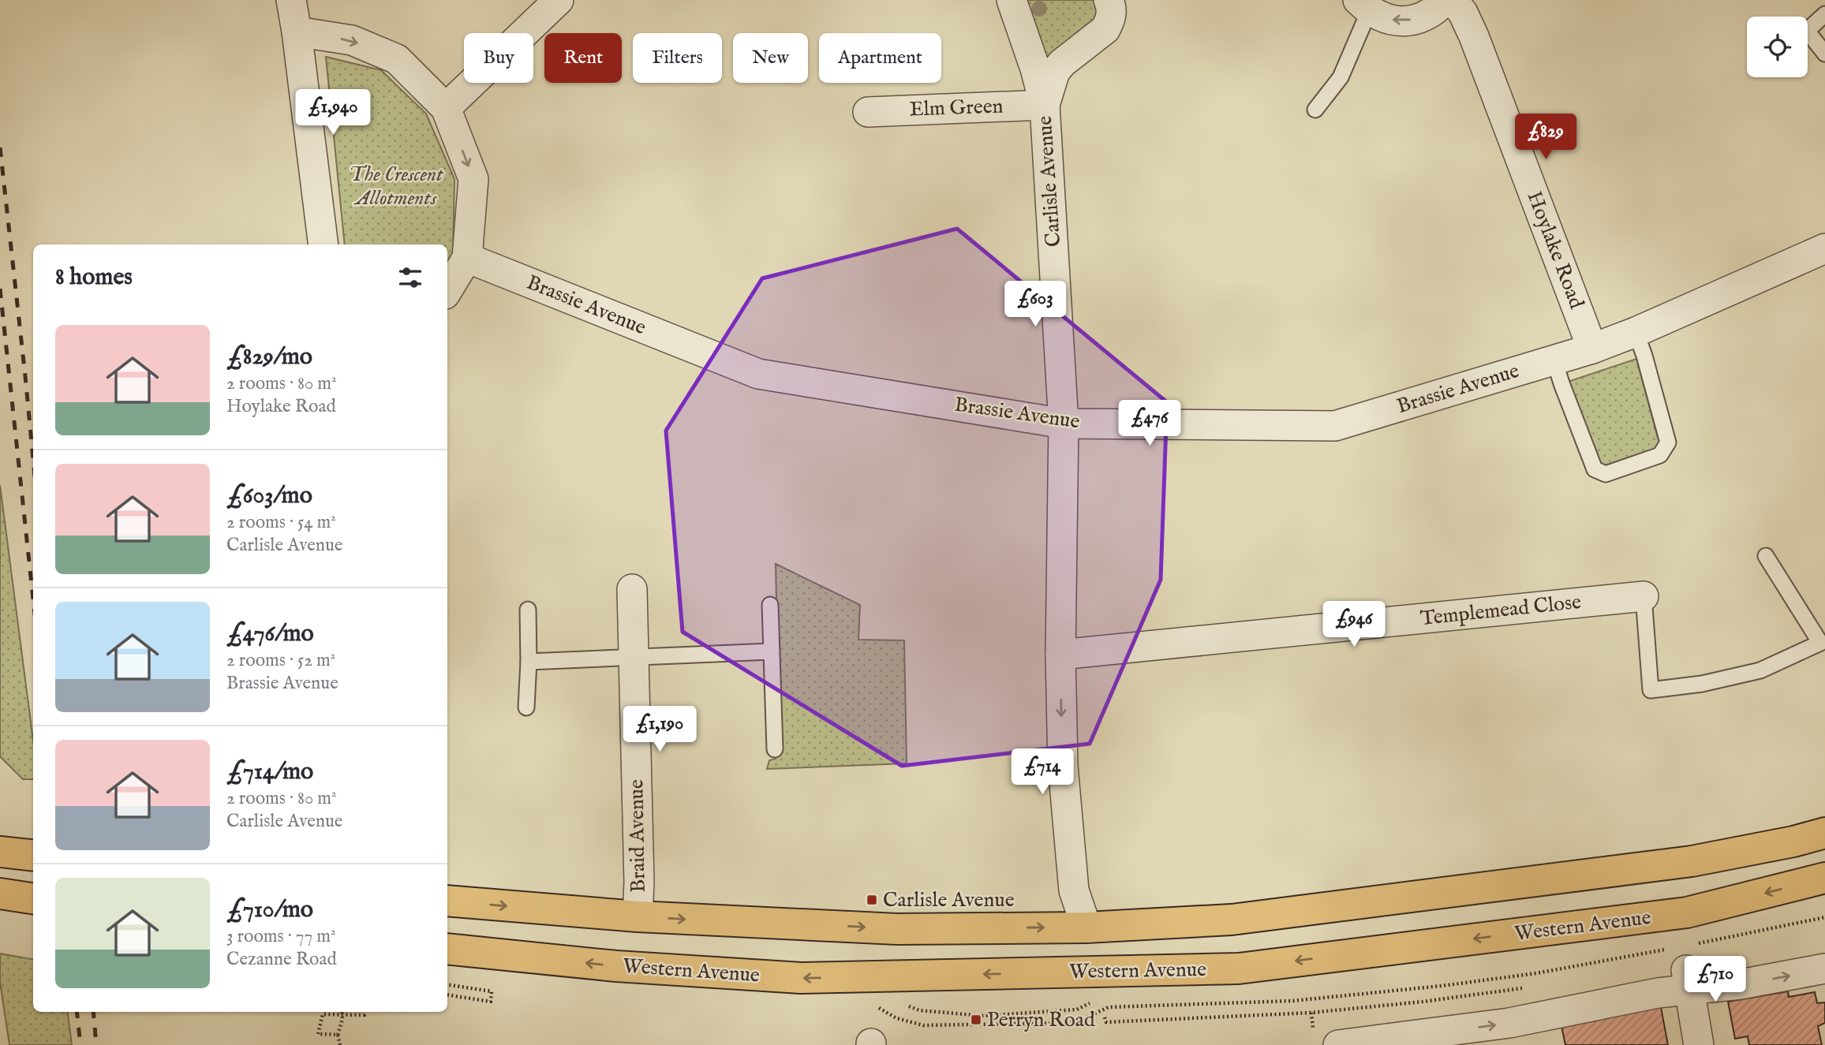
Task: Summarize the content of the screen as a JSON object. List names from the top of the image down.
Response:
{
  "streets": {
    "highway": ["Western Avenue"],
    "street": [
      "Elm Green",
      "Carlisle Avenue",
      "Hoylake Road",
      "Brassie Avenue",
      "Templemead Close",
      "Braid Avenue"
    ]
  },
  "crossings": [
    ["Elm Green", "Carlisle Avenue"],
    ["Carlisle Avenue", "Brassie Avenue"],
    ["Carlisle Avenue", "Templemead Close"],
    ["Hoylake Road", "Brassie Avenue"]
  ],
  "parks": ["The Crescent Allotments"],
  "places": {
    "transit": ["Carlisle Avenue", "Perryn Road"]
  },
  "page": {
    "chip": [
      "Buy",
      "Rent",
      "Filters",
      "New",
      "Apartment"
    ],
    "price": [
      "£1,940",
      "£829",
      "£603",
      "£476",
      "£946",
      "£1,190",
      "£714",
      "£710"
    ],
    "heading": "8 homes",
    "list": [
      {
        "name": "£829/mo",
        "note": "2 rooms · 80 m² · Hoylake Road"
      },
      {
        "name": "£603/mo",
        "note": "2 rooms · 54 m² · Carlisle Avenue"
      },
      {
        "name": "£476/mo",
        "note": "2 rooms · 52 m² · Brassie Avenue"
      },
      {
        "name": "£714/mo",
        "note": "2 rooms · 80 m² · Carlisle Avenue"
      },
      {
        "name": "£710/mo",
        "note": "3 rooms · 77 m² · Cezanne Road"
      }
    ]
  }
}
